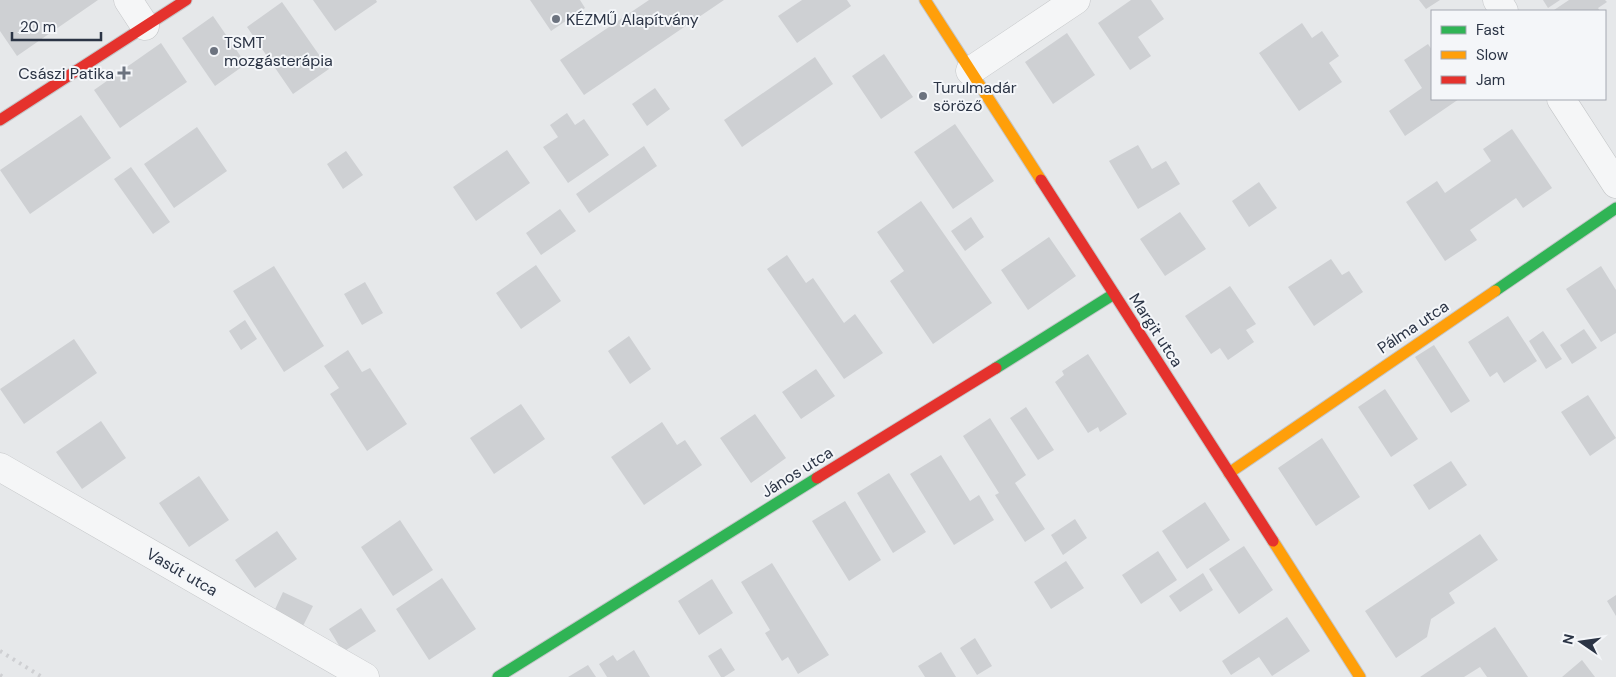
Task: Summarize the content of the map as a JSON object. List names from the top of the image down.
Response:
{
  "streets": {
    "street": [
      "Pálma utca",
      "Margit utca",
      "János utca",
      "Vasút utca"
    ]
  },
  "crossings": [
    ["Pálma utca", "Margit utca"],
    ["Margit utca", "János utca"]
  ],
  "places": {
    "other": ["KÉZMŰ Alapítvány", "TSMT mozgásterápia", "Turulmadár söröző"],
    "health": ["Császi Patika"]
  },
  "legend": ["Fast", "Slow", "Jam"],
  "scale_bar": "20 m",
  "north": "left"
}
